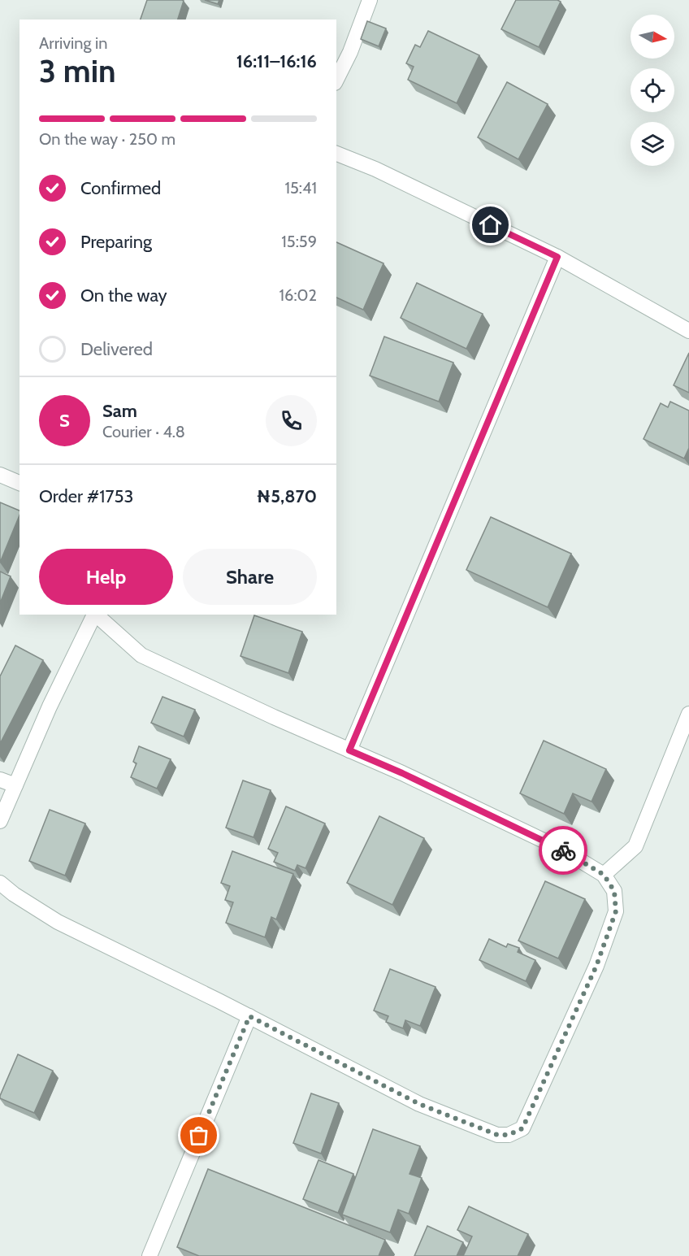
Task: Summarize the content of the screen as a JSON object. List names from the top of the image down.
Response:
{
  "north": "right",
  "page": {
    "heading": ["3 min", "Arriving in", "16:11–16:16"],
    "panel": [
      "Sam",
      "Courier · 4.8",
      "Order #1753",
      "₦5,870"
    ],
    "bar": "On the way · 250 m",
    "list": [
      ["Confirmed", "15:41"],
      ["Preparing", "15:59"],
      ["On the way", "16:02"],
      "Delivered"
    ],
    "round": "S",
    "buttons": ["Help", "Share"]
  }
}
